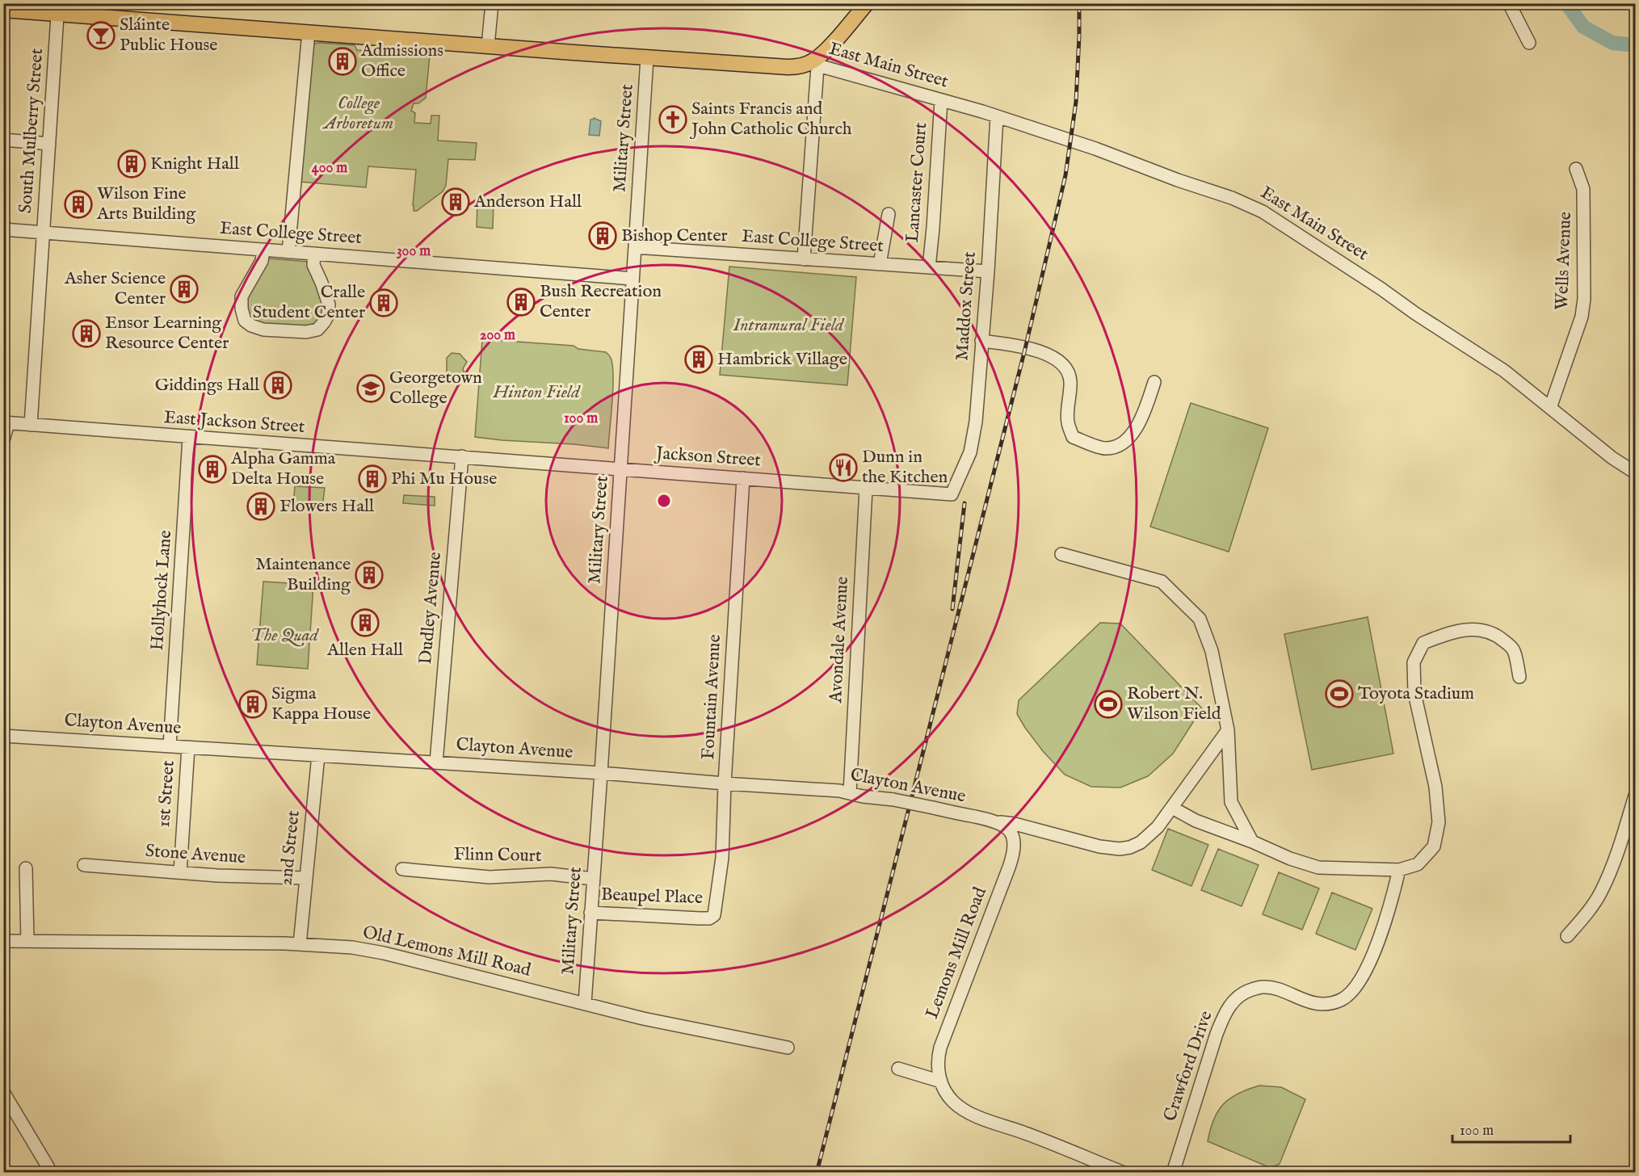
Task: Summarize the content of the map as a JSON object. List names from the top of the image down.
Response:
{
  "streets": {
    "main road": ["East Main Street"],
    "street": [
      "South Mulberry Street",
      "Military Street",
      "Lancaster Court",
      "East College Street",
      "Wells Avenue",
      "Maddox Street",
      "East Jackson Street",
      "Jackson Street",
      "Hollyhock Lane",
      "Dudley Avenue",
      "Avondale Avenue",
      "Fountain Avenue",
      "Clayton Avenue",
      "1st Street",
      "2nd Street",
      "Stone Avenue",
      "Flinn Court",
      "Beaupel Place",
      "Old Lemons Mill Road",
      "Lemons Mill Road",
      "Crawford Drive"
    ]
  },
  "crossings": [
    ["East Main Street", "South Mulberry Street"],
    ["East Main Street", "Military Street"],
    ["East Main Street", "Lancaster Court"],
    ["East Main Street", "Wells Avenue"],
    ["East Main Street", "Maddox Street"],
    ["South Mulberry Street", "East College Street"],
    ["South Mulberry Street", "East Jackson Street"],
    ["Military Street", "East College Street"],
    ["Military Street", "Jackson Street"],
    ["Military Street", "Clayton Avenue"],
    ["Military Street", "Flinn Court"],
    ["Military Street", "Beaupel Place"],
    ["Military Street", "Old Lemons Mill Road"],
    ["Lancaster Court", "East College Street"],
    ["East College Street", "Maddox Street"],
    ["Maddox Street", "Jackson Street"],
    ["East Jackson Street", "Jackson Street"],
    ["East Jackson Street", "Hollyhock Lane"],
    ["East Jackson Street", "Dudley Avenue"],
    ["Jackson Street", "Dudley Avenue"],
    ["Jackson Street", "Avondale Avenue"],
    ["Jackson Street", "Fountain Avenue"],
    ["Hollyhock Lane", "Clayton Avenue"],
    ["Dudley Avenue", "Clayton Avenue"],
    ["Avondale Avenue", "Clayton Avenue"],
    ["Fountain Avenue", "Clayton Avenue"],
    ["Fountain Avenue", "Beaupel Place"],
    ["Clayton Avenue", "1st Street"],
    ["Clayton Avenue", "2nd Street"],
    ["Clayton Avenue", "Lemons Mill Road"],
    ["1st Street", "Stone Avenue"],
    ["2nd Street", "Stone Avenue"],
    ["2nd Street", "Old Lemons Mill Road"]
  ],
  "parks": [
    "College Arboretum",
    "Intramural Field",
    "Hinton Field",
    "The Quad"
  ],
  "places": {
    "bar": ["Sláinte Public House"],
    "building": [
      "Admissions Office",
      "Knight Hall",
      "Anderson Hall",
      "Wilson Fine Arts Building",
      "Bishop Center",
      "Asher Science Center",
      "Bush Recreation Center",
      "Cralle Student Center",
      "Ensor Learning Resource Center",
      "Hambrick Village",
      "Giddings Hall",
      "Alpha Gamma Delta House",
      "Phi Mu House",
      "Flowers Hall",
      "Maintenance Building",
      "Allen Hall",
      "Sigma Kappa House"
    ],
    "church": ["Saints Francis and John Catholic Church"],
    "school or university": ["Georgetown College"],
    "restaurant": ["Dunn in the Kitchen"],
    "sports": ["Toyota Stadium", "Robert N. Wilson Field"]
  },
  "scale_bar": "100 m",
  "rings": [
    "400 m",
    "300 m",
    "200 m",
    "100 m"
  ]
}
